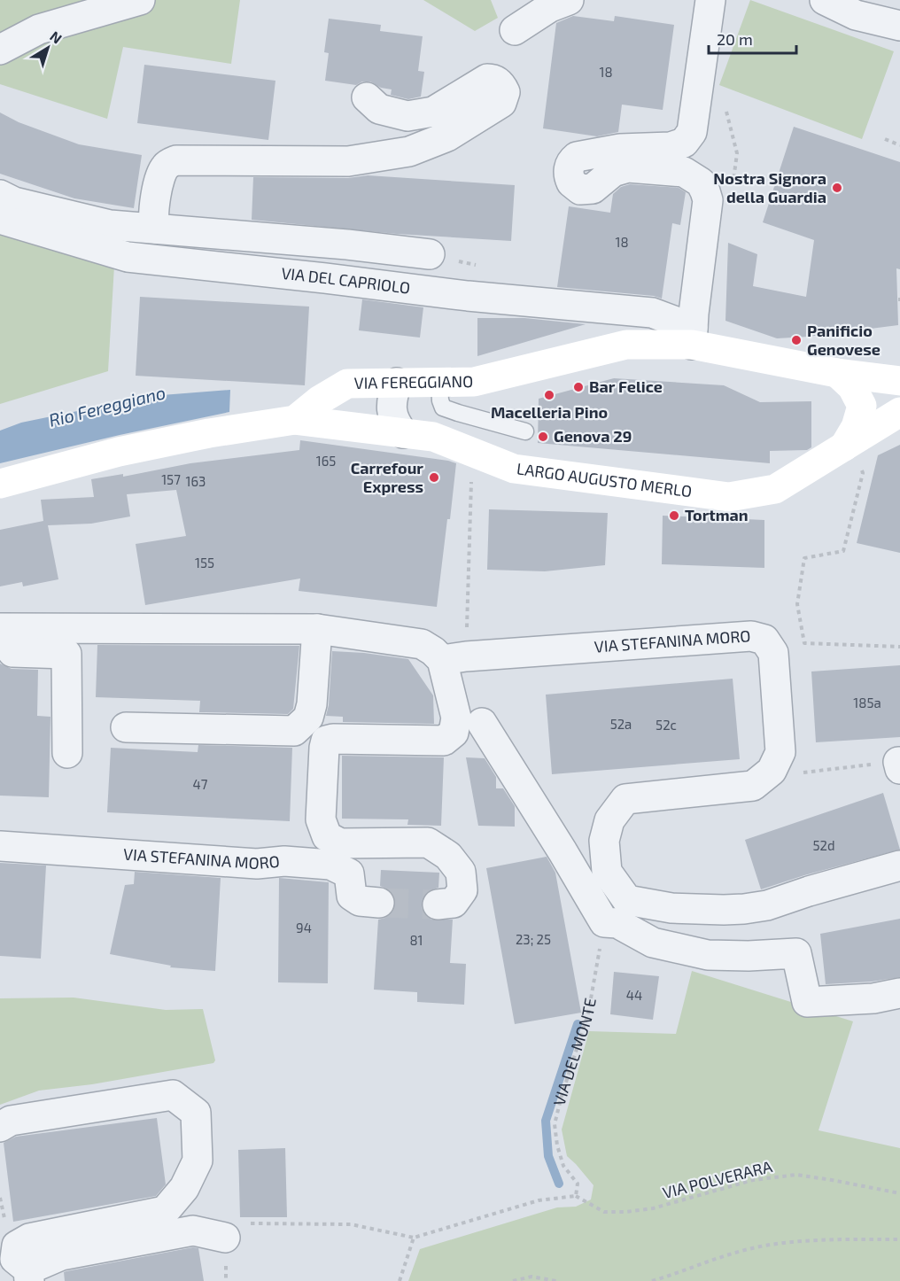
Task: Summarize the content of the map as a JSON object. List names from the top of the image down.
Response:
{
  "streets": {
    "street": [
      "VIA DEL CAPRIOLO",
      "VIA FEREGGIANO",
      "LARGO AUGUSTO MERLO",
      "VIA STEFANINA MORO"
    ],
    "path": ["VIA DEL MONTE", "VIA POLVERARA"]
  },
  "crossings": [
    ["VIA DEL CAPRIOLO", "VIA FEREGGIANO"],
    ["VIA FEREGGIANO", "LARGO AUGUSTO MERLO"],
    ["VIA DEL MONTE", "VIA POLVERARA"]
  ],
  "water": ["Rio Fereggiano"],
  "places": [
    "Nostra Signora della Guardia",
    "Panificio Genovese",
    "Bar Felice",
    "Macelleria Pino",
    "Genova 29",
    "Carrefour Express",
    "Tortman"
  ],
  "house_numbers": [
    "18",
    "18",
    "165",
    "157",
    "163",
    "155",
    "185a",
    "52a",
    "52c",
    "47",
    "52d",
    "94",
    "23; 25",
    "81",
    "44"
  ],
  "scale_bar": "20 m",
  "north": "top right"
}
